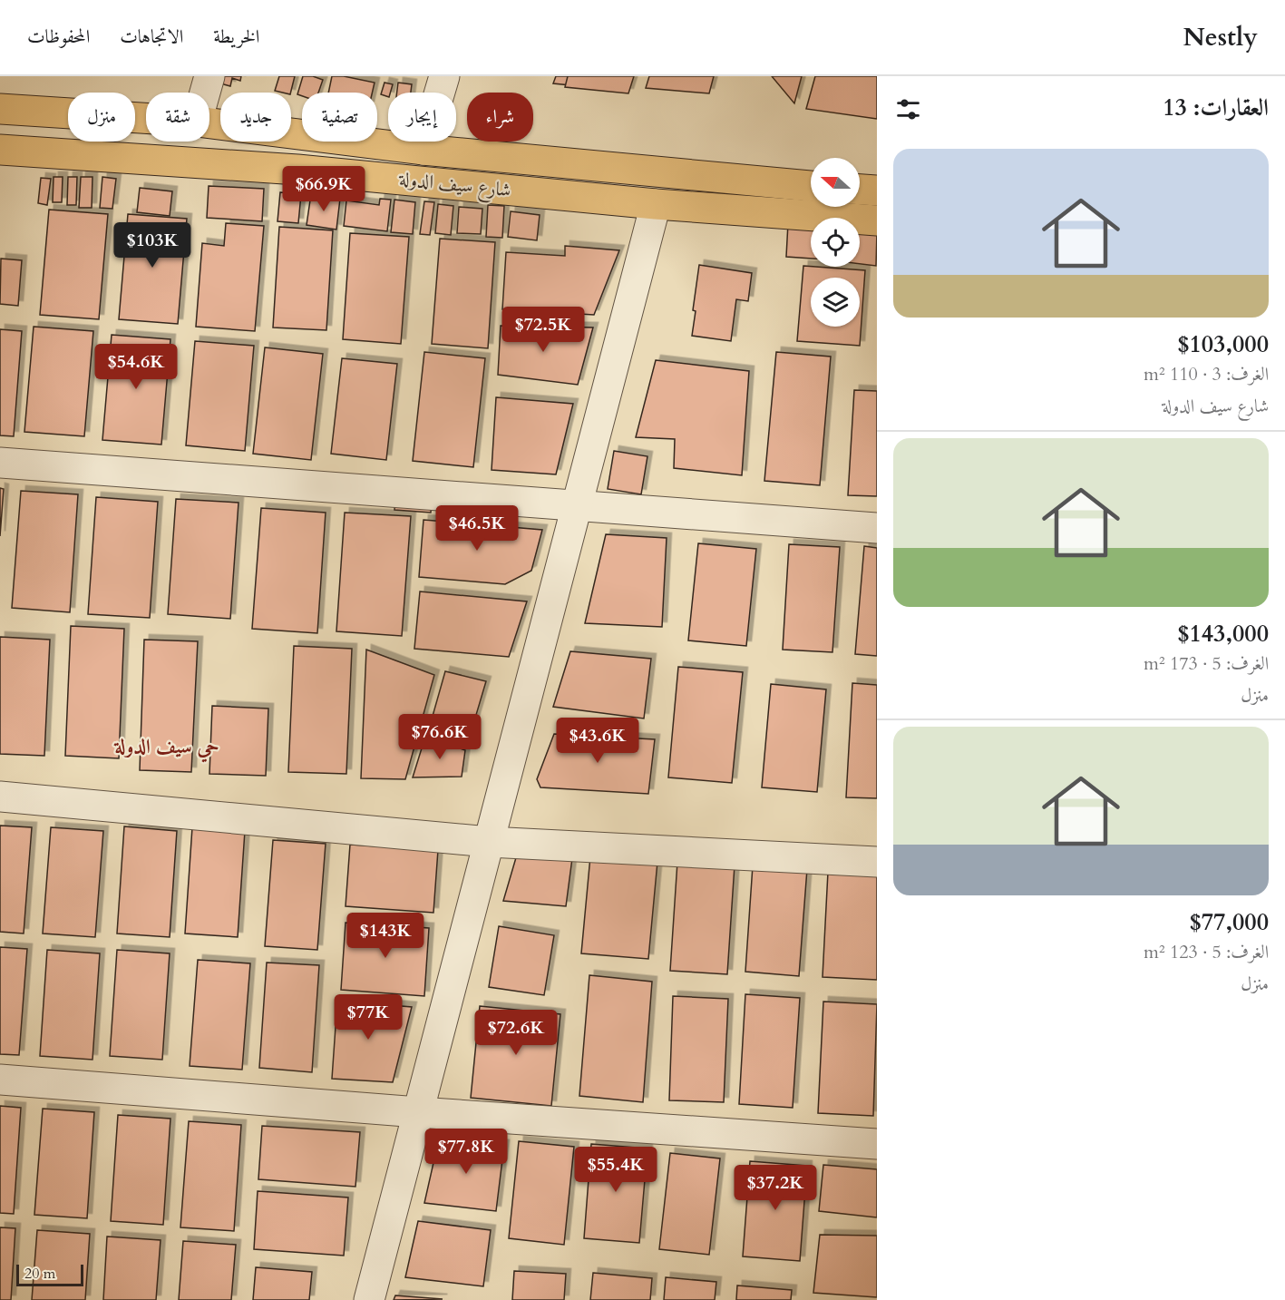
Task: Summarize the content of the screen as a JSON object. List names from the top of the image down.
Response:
{
  "streets": {
    "main road": ["شارع سيف الدولة"]
  },
  "districts": ["حي سيف الدولة"],
  "scale_bar": "20 m",
  "north": "left",
  "page": {
    "header": "Nestly",
    "nav": ["الخريطة", "الاتجاهات", "المحفوظات"],
    "heading": "العقارات: 13",
    "chip": [
      "شراء",
      "إيجار",
      "تصفية",
      "جديد",
      "شقة",
      "منزل"
    ],
    "list": [
      {
        "name": "$103,000",
        "note": "الغرف: 3 · 110 m² · شارع سيف الدولة"
      },
      {
        "name": "$143,000",
        "note": "الغرف: 5 · 173 m² · منزل"
      },
      {
        "name": "$77,000",
        "note": "الغرف: 5 · 123 m² · منزل"
      }
    ],
    "price": [
      "$66.9K",
      "$103K",
      "$72.5K",
      "$54.6K",
      "$46.5K",
      "$76.6K",
      "$43.6K",
      "$143K",
      "$77K",
      "$72.6K",
      "$77.8K",
      "$55.4K",
      "$37.2K"
    ],
    "scale": "20 m"
  }
}
